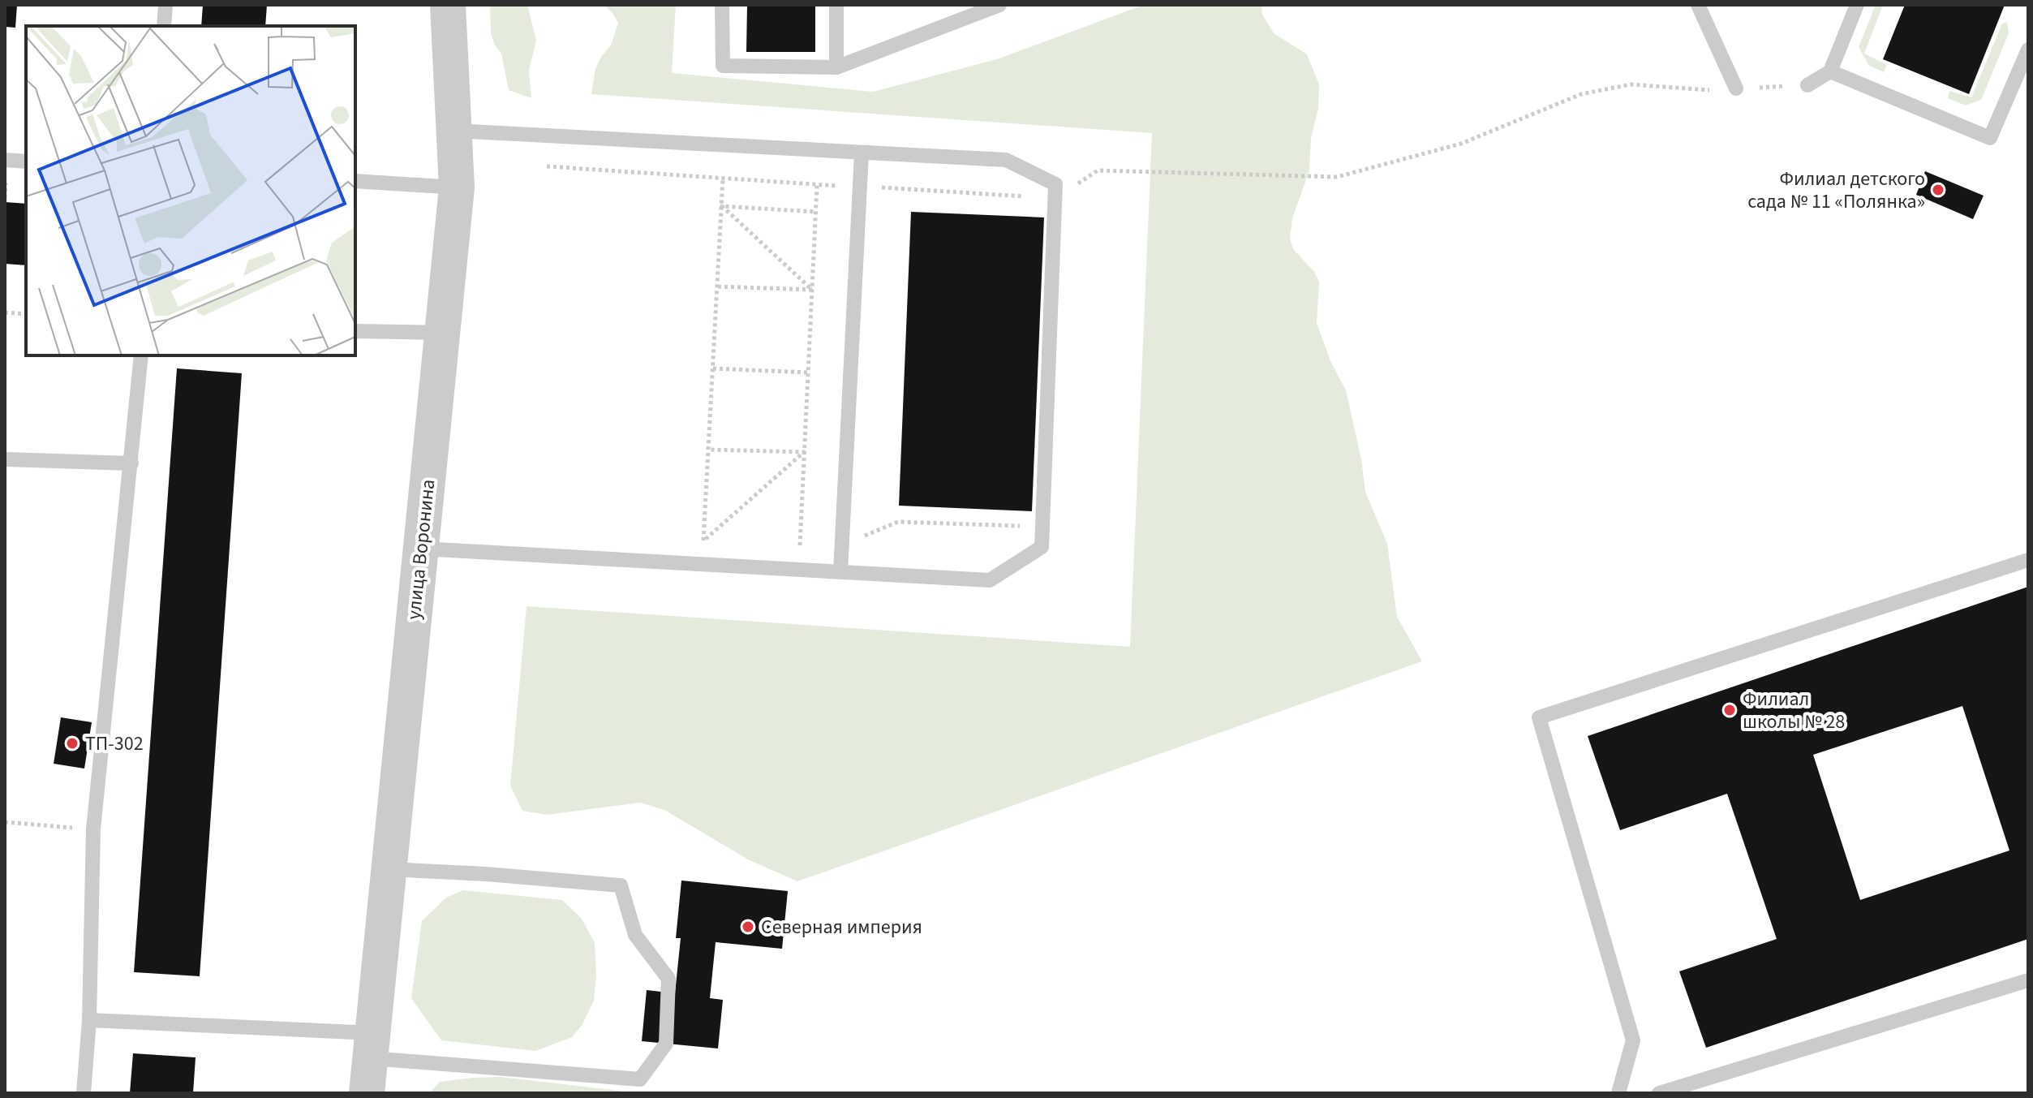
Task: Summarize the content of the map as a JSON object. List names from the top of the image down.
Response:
{
  "streets": {
    "street": ["улица Воронина"]
  },
  "places": [
    "Филиал детского сада № 11 «Полянка»",
    "Филиал школы № 28",
    "ТП-302",
    "Северная империя"
  ]
}
